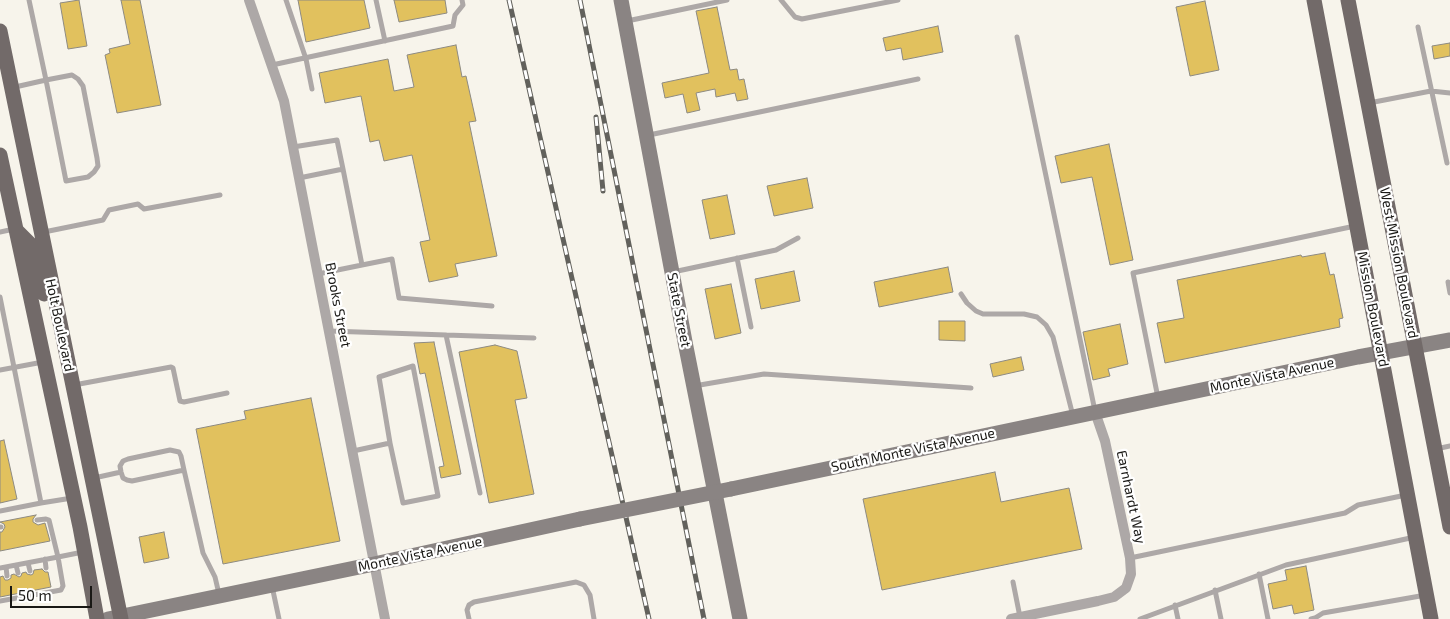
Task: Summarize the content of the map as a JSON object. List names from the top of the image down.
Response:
{
  "streets": {
    "main road": [
      "West Mission Boulevard",
      "Mission Boulevard",
      "State Street",
      "Holt Boulevard",
      "Monte Vista Avenue",
      "South Monte Vista Avenue"
    ],
    "street": ["Brooks Street", "Earnhardt Way"]
  },
  "crossings": [
    ["West Mission Boulevard", "Monte Vista Avenue"],
    ["Brooks Street", "Monte Vista Avenue"],
    ["Mission Boulevard", "Monte Vista Avenue"],
    ["Holt Boulevard", "Monte Vista Avenue"],
    ["Monte Vista Avenue", "South Monte Vista Avenue"],
    ["Monte Vista Avenue", "Earnhardt Way"],
    ["South Monte Vista Avenue", "Earnhardt Way"]
  ],
  "scale_bar": "50 m"
}
